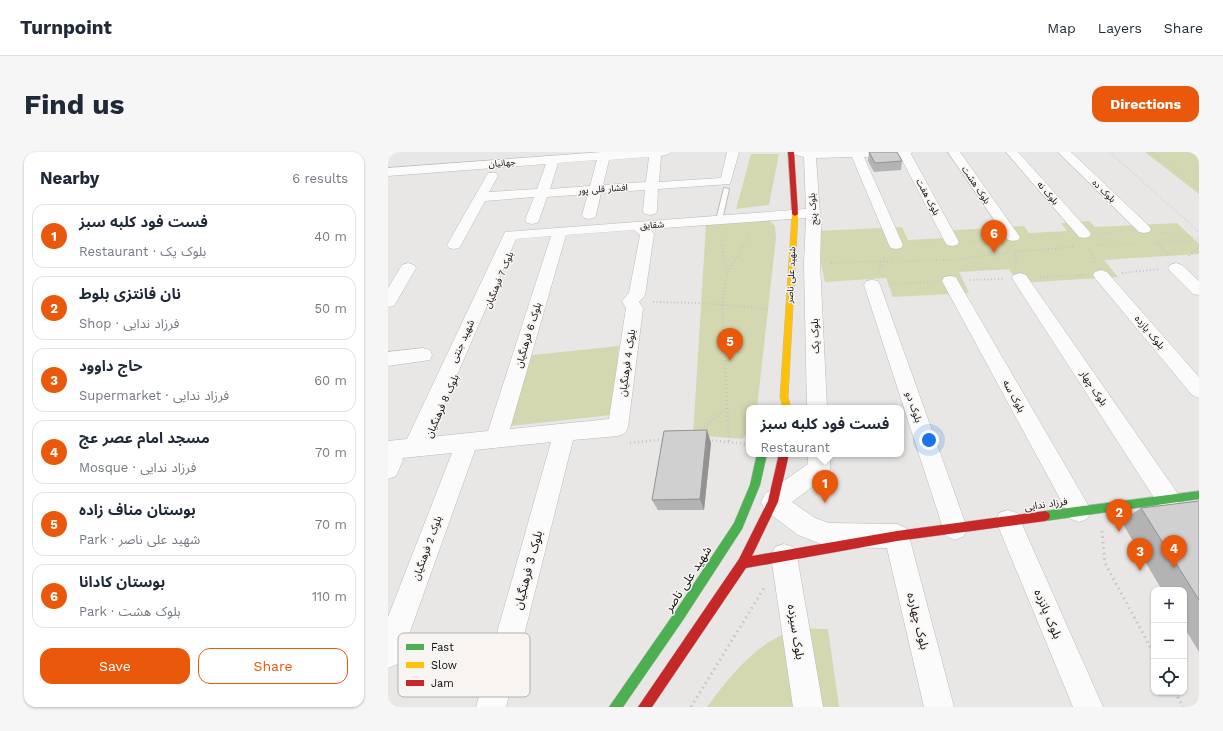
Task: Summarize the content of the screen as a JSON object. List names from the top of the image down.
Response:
{
  "streets": {
    "street": [
      "جهانیان",
      "بلوک هشت",
      "افشار قلی پور",
      "بلوک ده",
      "بلوک نه",
      "بلوک هفت",
      "بلوک پنج",
      "شقایق",
      "شهید علی ناصر",
      "بلوک یازده",
      "بلوک 6 فرهنگیان",
      "بلوک یک",
      "شهید جنتی",
      "بلوک 4 فرهنگیان",
      "بلوک چهار",
      "بلوک سه",
      "بلوک 8 فرهنگیان",
      "بلوک دو",
      "فرزاد ندایی",
      "بلوک 2 فرهنگیان",
      "بلوک 3 فرهنگیان",
      "بلوک پانزده",
      "بلوک چهارده",
      "بلوک سیزده"
    ]
  },
  "crossings": [
    ["بلوک پنج", "شقایق"],
    ["بلوک پنج", "بلوک یک"],
    ["شقایق", "شهید علی ناصر"],
    ["شقایق", "بلوک 6 فرهنگیان"],
    ["شقایق", "شهید جنتی"],
    ["شهید علی ناصر", "فرزاد ندایی"],
    ["شهید جنتی", "بلوک 8 فرهنگیان"],
    ["بلوک چهار", "فرزاد ندایی"],
    ["بلوک سه", "فرزاد ندایی"],
    ["بلوک دو", "فرزاد ندایی"],
    ["فرزاد ندایی", "بلوک پانزده"],
    ["فرزاد ندایی", "بلوک چهارده"],
    ["فرزاد ندایی", "بلوک سیزده"]
  ],
  "legend": ["Fast", "Slow", "Jam"],
  "page": {
    "header": "Turnpoint",
    "nav": ["Map", "Layers", "Share"],
    "buttons": [
      "Directions",
      ["Save", "Share"]
    ],
    "title": "Find us",
    "heading": ["Nearby", "6 results"],
    "list": [
      {
        "mark": "1",
        "name": "فست فود کلبه سبز",
        "note": "Restaurant · بلوک یک",
        "value": "40 m"
      },
      {
        "mark": "2",
        "name": "نان فانتزی بلوط",
        "note": "Shop · فرزاد ندایی",
        "value": "50 m"
      },
      {
        "mark": "3",
        "name": "حاج داوود",
        "note": "Supermarket · فرزاد ندایی",
        "value": "60 m"
      },
      {
        "mark": "4",
        "name": "مسجد امام عصر عج",
        "note": "Mosque · فرزاد ندایی",
        "value": "70 m"
      },
      {
        "mark": "5",
        "name": "بوستان مناف زاده",
        "note": "Park · شهید علی ناصر",
        "value": "70 m"
      },
      {
        "mark": "6",
        "name": "بوستان کادانا",
        "note": "Park · بلوک هشت",
        "value": "110 m"
      }
    ],
    "pins": [
      "6",
      "5",
      "1",
      "2",
      "4",
      "3"
    ],
    "popup": ["فست فود کلبه سبز", "Restaurant"],
    "map_buttons": ["+", "−"]
  }
}
